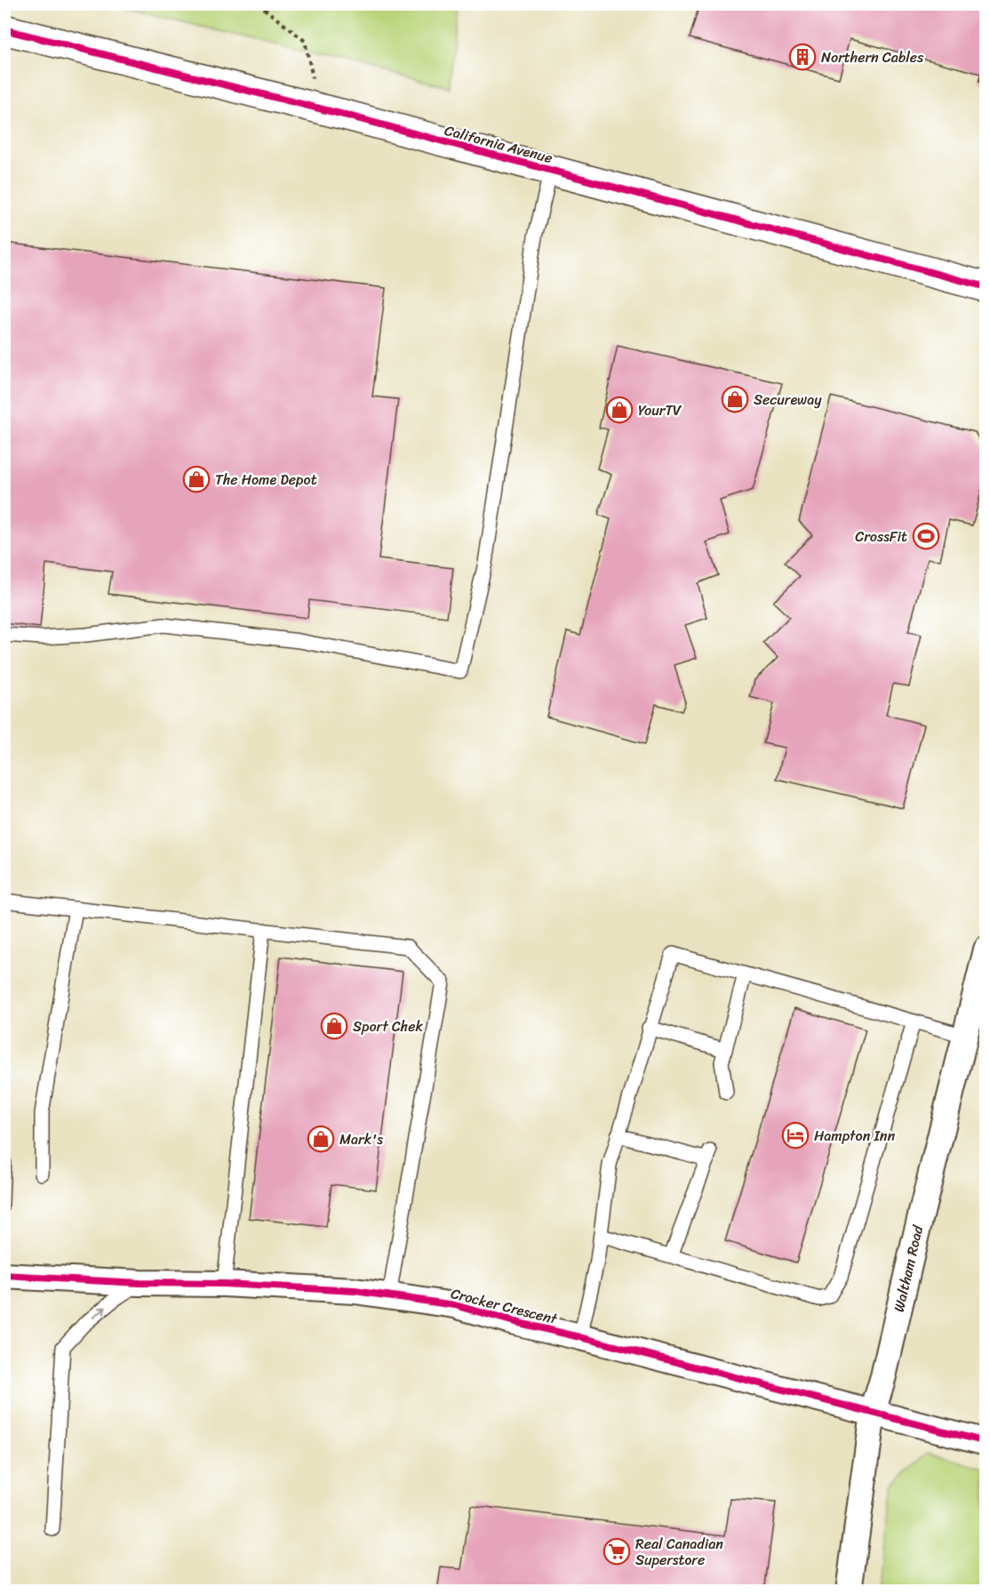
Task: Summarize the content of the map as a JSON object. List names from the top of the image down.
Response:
{
  "streets": {
    "street": ["California Avenue", "Waltham Road", "Crocker Crescent"]
  },
  "crossings": [
    ["Waltham Road", "Crocker Crescent"]
  ],
  "places": {
    "building": ["Northern Cables"],
    "shop": [
      "Secureway",
      "YourTV",
      "The Home Depot",
      "Sport Chek",
      "Mark's"
    ],
    "sports": ["CrossFit"],
    "hotel": ["Hampton Inn"],
    "supermarket": ["Real Canadian Superstore"]
  }
}
